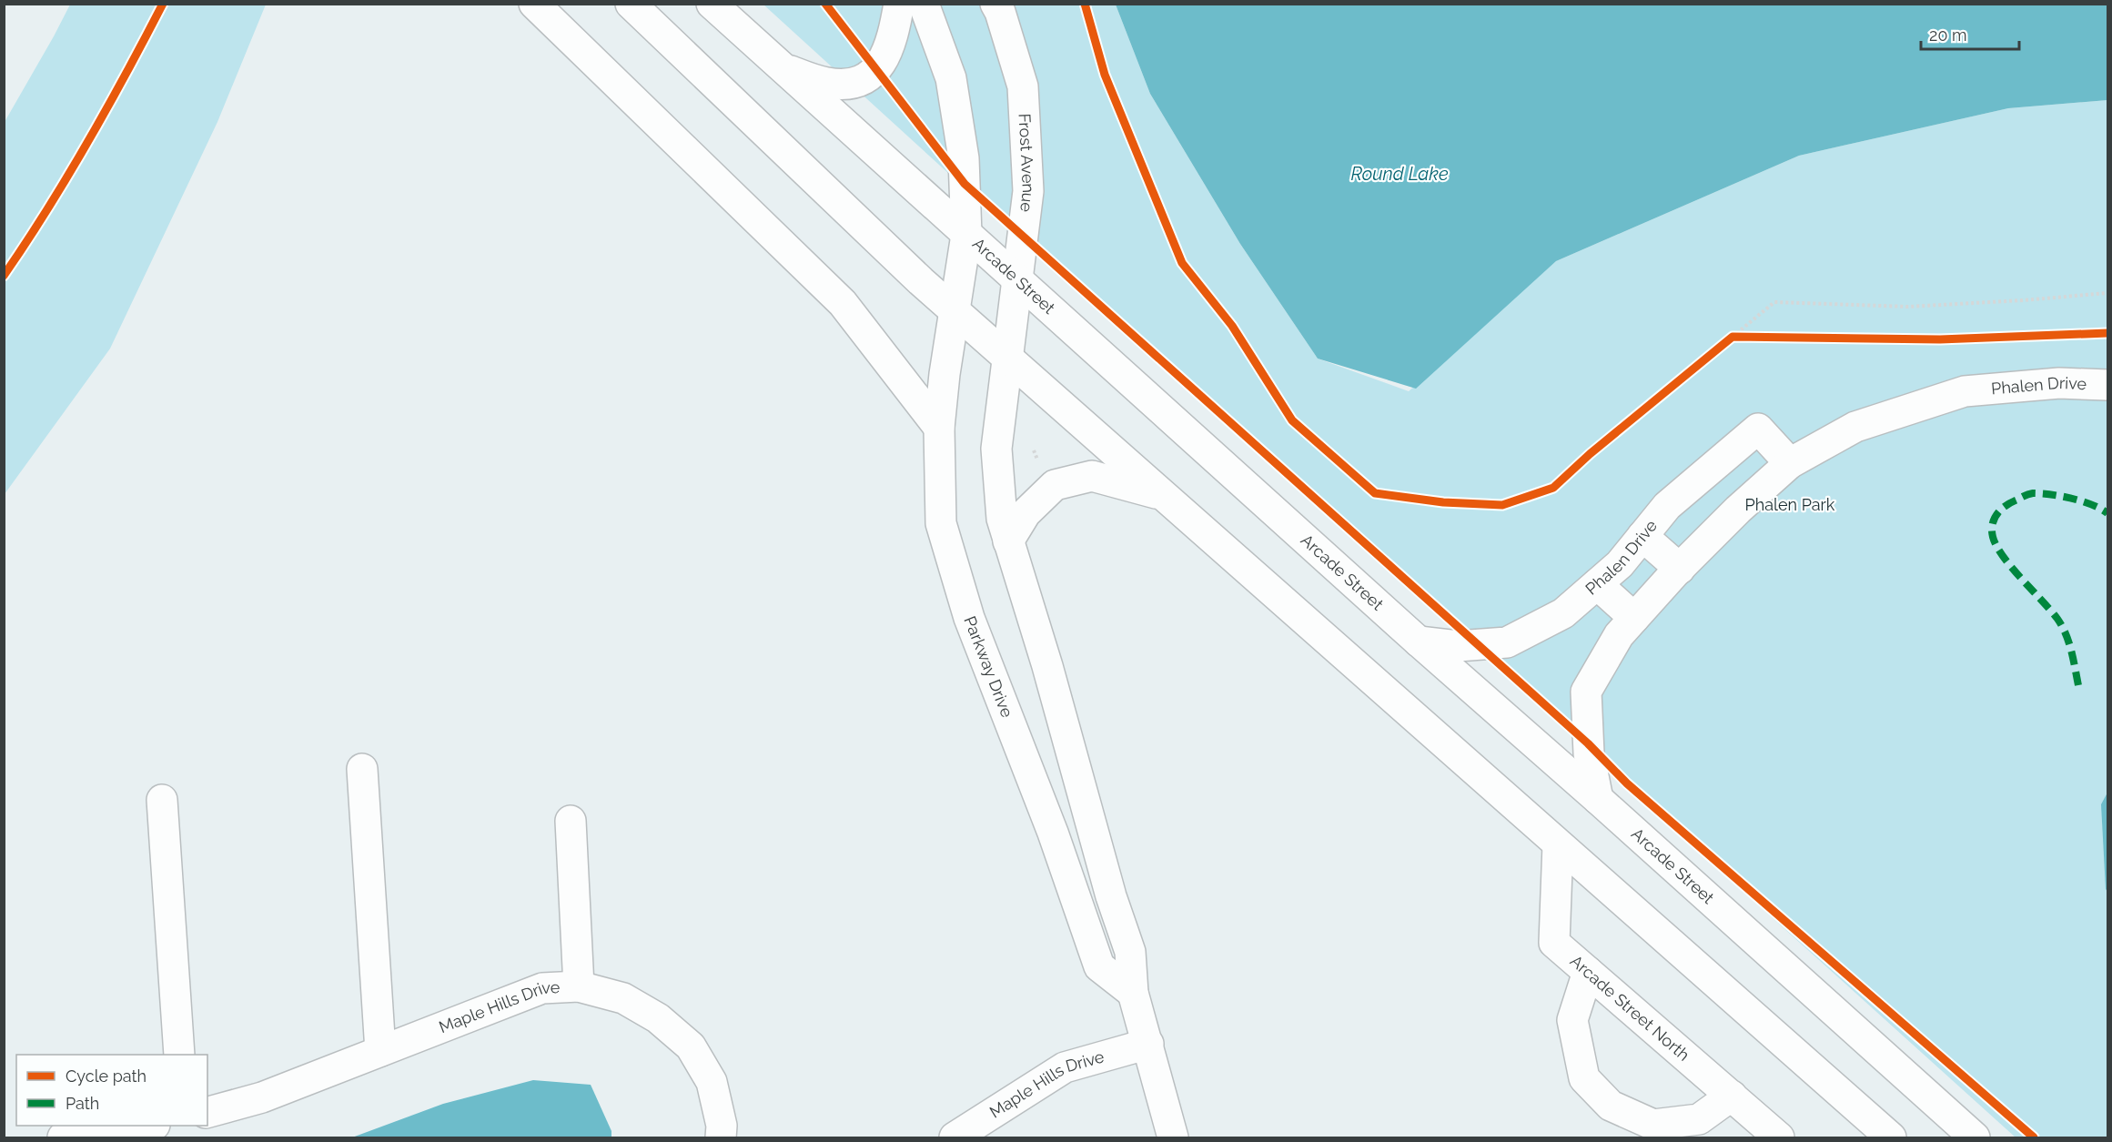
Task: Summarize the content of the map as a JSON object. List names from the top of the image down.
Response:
{
  "streets": {
    "street": [
      "Frost Avenue",
      "Arcade Street",
      "Phalen Drive",
      "Parkway Drive",
      "Arcade Street North",
      "Maple Hills Drive"
    ]
  },
  "crossings": [
    ["Frost Avenue", "Arcade Street"],
    ["Arcade Street", "Phalen Drive"]
  ],
  "water": ["Round Lake"],
  "parks": ["Phalen Park"],
  "legend": ["Cycle path", "Path"],
  "scale_bar": "20 m"
}
